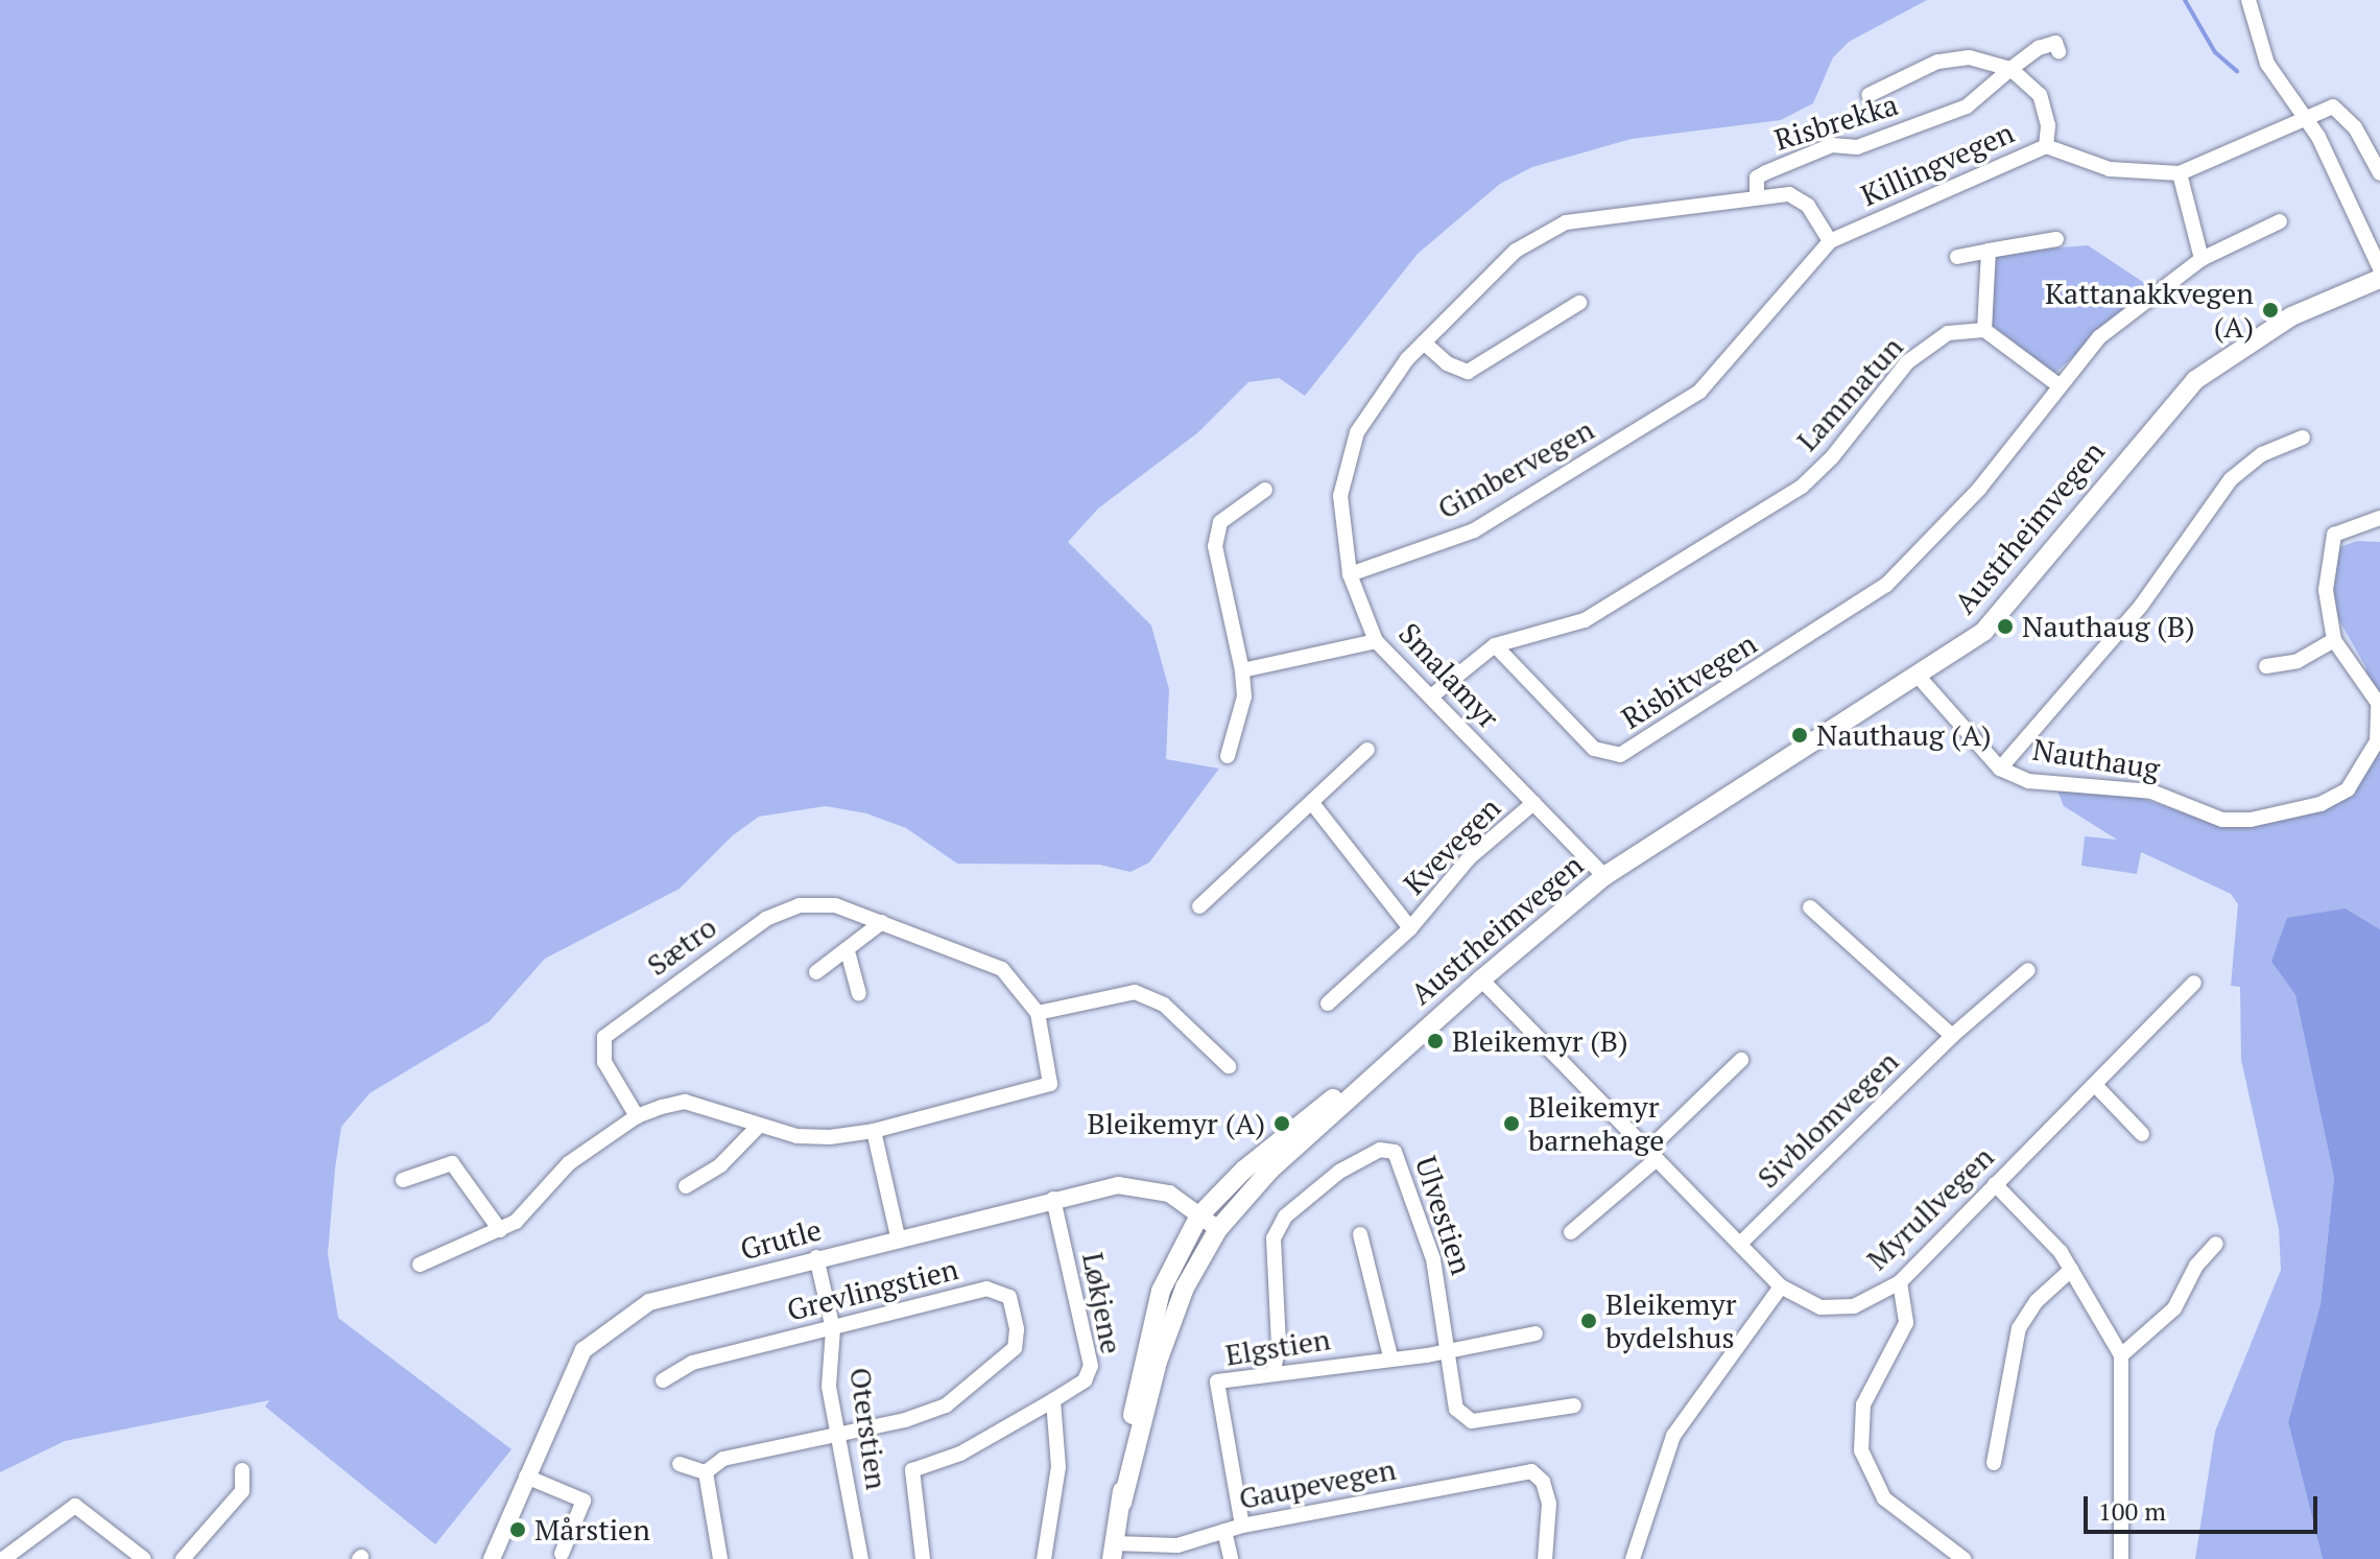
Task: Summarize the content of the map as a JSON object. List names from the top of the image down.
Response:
{
  "streets": {
    "main road": ["Austrheimvegen"],
    "street": [
      "Risbrekka",
      "Killingvegen",
      "Lammatun",
      "Gimbervegen",
      "Smalamyr",
      "Risbitvegen",
      "Nauthaug",
      "Kvevegen",
      "Sætro",
      "Sivblomvegen",
      "Myrullvegen",
      "Ulvestien",
      "Grutle",
      "Grevlingstien",
      "Løkjene",
      "Elgstien",
      "Oterstien",
      "Gaupevegen"
    ]
  },
  "crossings": [
    ["Risbrekka", "Killingvegen"],
    ["Risbrekka", "Smalamyr"],
    ["Killingvegen", "Gimbervegen"],
    ["Lammatun", "Risbitvegen"],
    ["Gimbervegen", "Smalamyr"],
    ["Austrheimvegen", "Smalamyr"],
    ["Austrheimvegen", "Nauthaug"],
    ["Austrheimvegen", "Myrullvegen"],
    ["Austrheimvegen", "Grutle"],
    ["Austrheimvegen", "Gaupevegen"],
    ["Smalamyr", "Kvevegen"],
    ["Sivblomvegen", "Myrullvegen"],
    ["Ulvestien", "Elgstien"],
    ["Grutle", "Løkjene"],
    ["Grutle", "Oterstien"],
    ["Grevlingstien", "Oterstien"],
    ["Elgstien", "Gaupevegen"]
  ],
  "places": [
    "Kattanakkvegen (A)",
    "Nauthaug (B)",
    "Nauthaug (A)",
    "Bleikemyr (B)",
    "Bleikemyr (A)",
    "Bleikemyr barnehage",
    "Bleikemyr bydelshus",
    "Mårstien"
  ],
  "scale_bar": "100 m"
}
